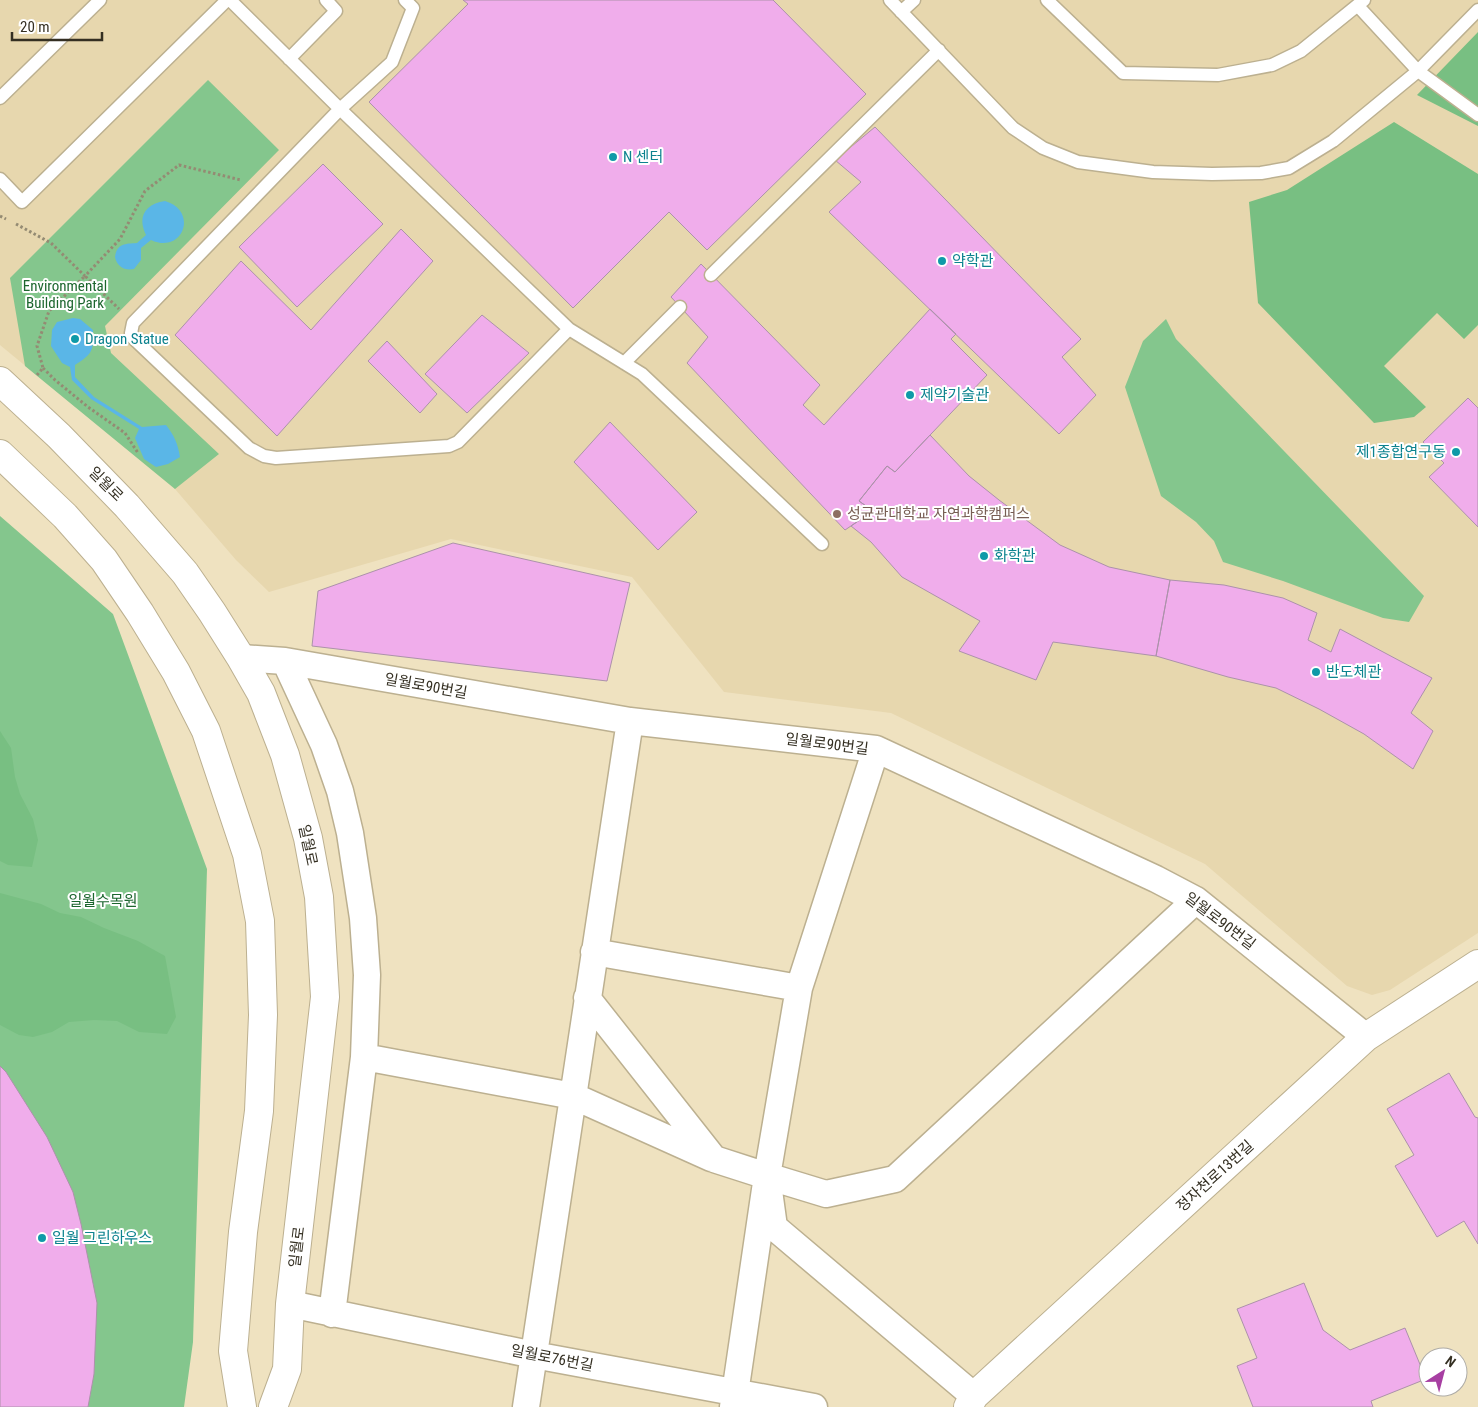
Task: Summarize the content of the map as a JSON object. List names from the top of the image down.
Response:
{
  "streets": {
    "street": [
      "일월로",
      "일월로90번길",
      "정자천로13번길",
      "일월로76번길"
    ]
  },
  "crossings": [
    ["일월로", "일월로90번길"],
    ["일월로", "일월로76번길"],
    ["일월로90번길", "정자천로13번길"]
  ],
  "parks": ["Environmental Building Park", "일월수목원"],
  "places": [
    "N 센터",
    "약학관",
    "Dragon Statue",
    "제약기술관",
    "제1종합연구동",
    "성균관대학교 자연과학캠퍼스",
    "화학관",
    "반도체관",
    "일월 그린하우스"
  ],
  "scale_bar": "20 m",
  "north": "top right"
}
